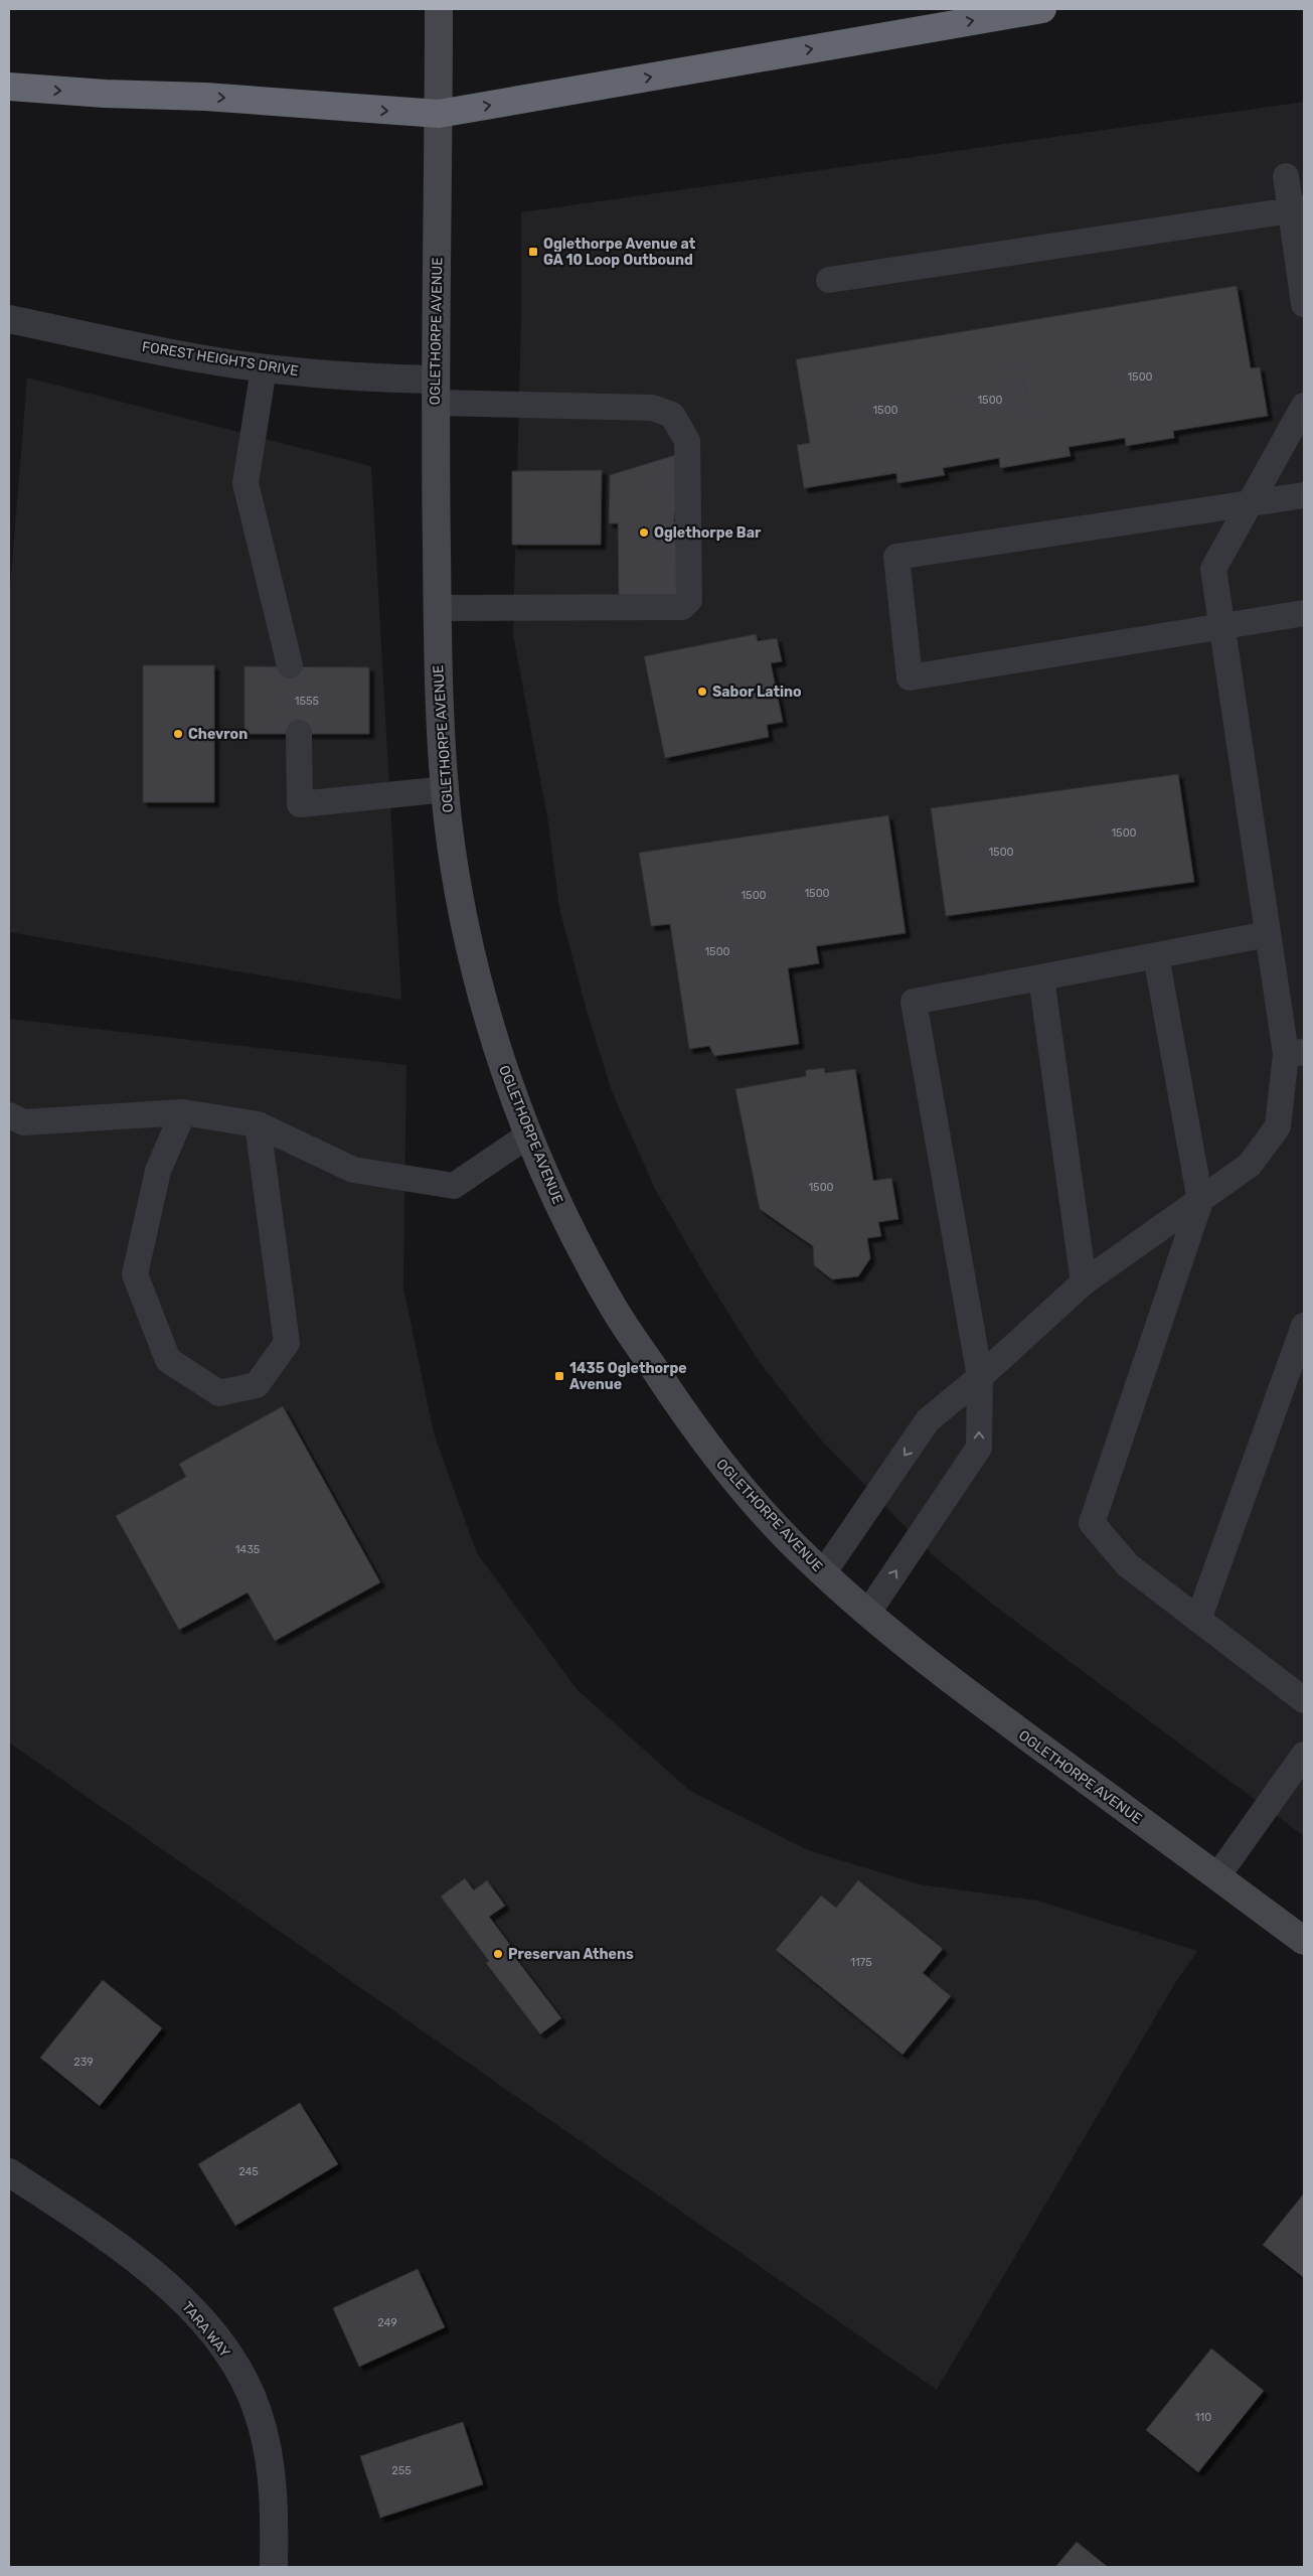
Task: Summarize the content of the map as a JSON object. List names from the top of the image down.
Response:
{
  "streets": {
    "main road": ["OGLETHORPE AVENUE"],
    "street": ["FOREST HEIGHTS DRIVE", "TARA WAY"]
  },
  "crossings": [
    ["OGLETHORPE AVENUE", "FOREST HEIGHTS DRIVE"]
  ],
  "places": {
    "transit": ["Oglethorpe Avenue at GA 10 Loop Outbound", "1435 Oglethorpe Avenue"],
    "other": [
      "Oglethorpe Bar",
      "Sabor Latino",
      "Chevron",
      "Preservan Athens"
    ]
  },
  "house_numbers": [
    "1500",
    "1500",
    "1500",
    "1555",
    "1500",
    "1500",
    "1500",
    "1500",
    "1500",
    "1500",
    "1435",
    "1175",
    "239",
    "245",
    "249",
    "110",
    "255"
  ]
}
